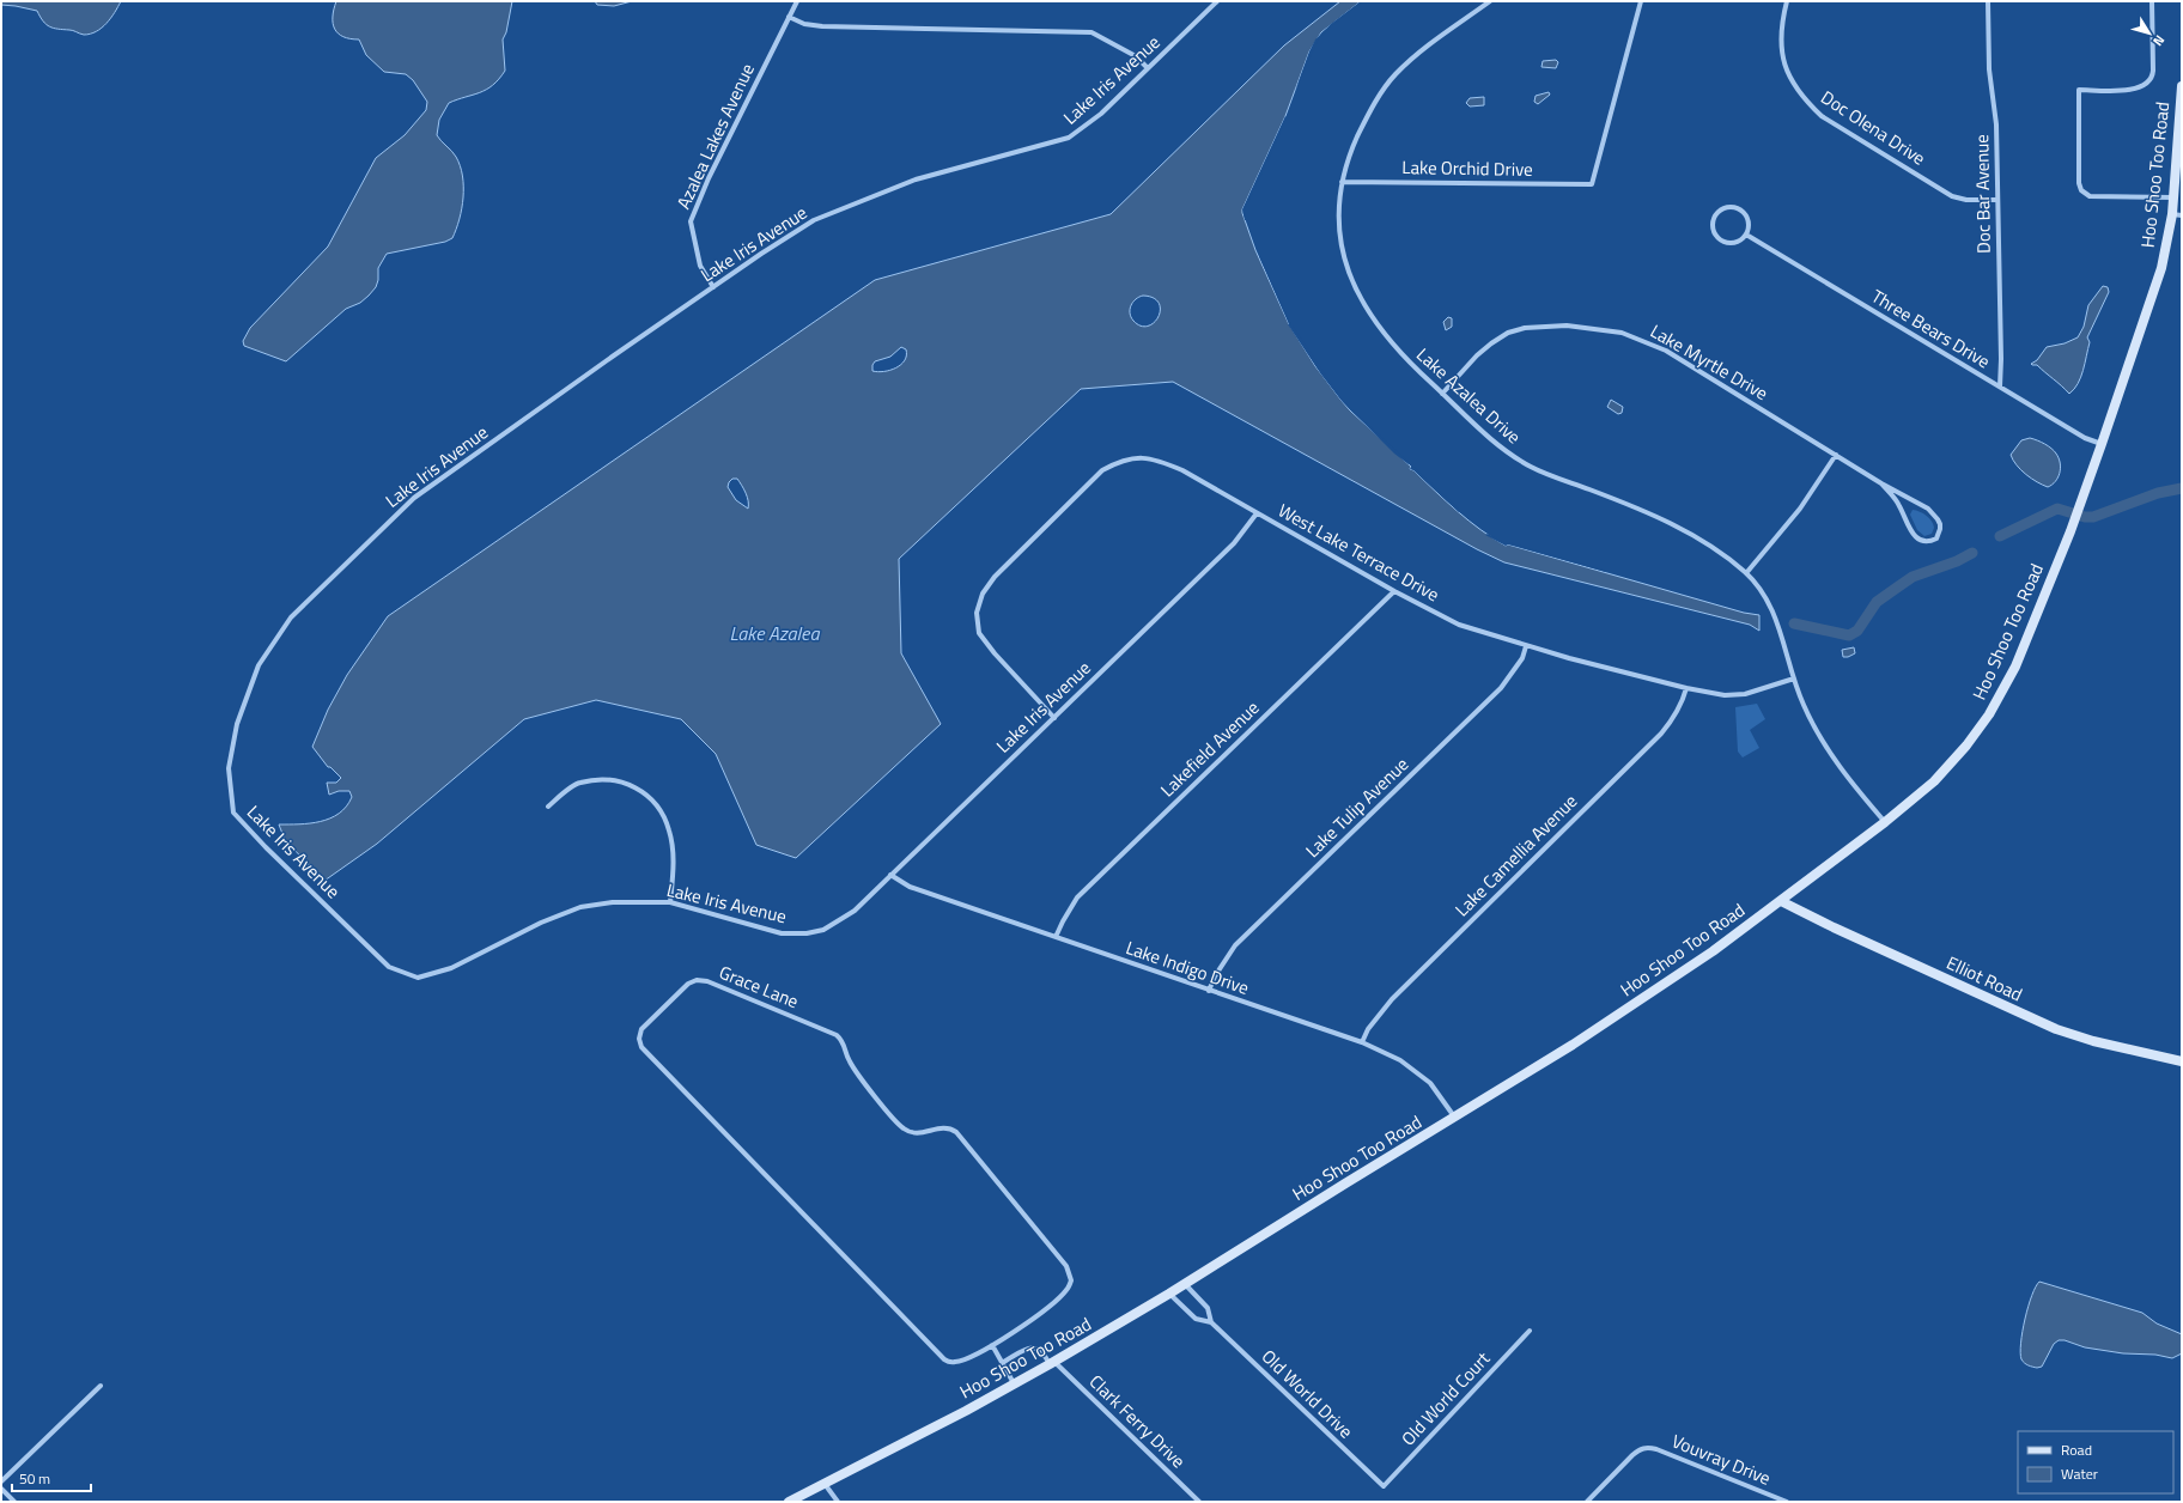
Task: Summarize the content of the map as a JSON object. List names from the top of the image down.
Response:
{
  "streets": {
    "street": [
      "Lake Iris Avenue",
      "Doc Olena Drive",
      "Azalea Lakes Avenue",
      "Lake Orchid Drive",
      "Hoo Shoo Too Road",
      "Doc Bar Avenue",
      "Three Bears Drive",
      "Lake Myrtle Drive",
      "Lake Azalea Drive",
      "West Lake Terrace Drive",
      "Lakefield Avenue",
      "Lake Tulip Avenue",
      "Lake Camellia Avenue",
      "Lake Indigo Drive",
      "Elliot Road",
      "Grace Lane",
      "Old World Drive",
      "Old World Court",
      "Clark Ferry Drive",
      "Vouvray Drive"
    ]
  },
  "crossings": [
    ["Lake Iris Avenue", "Azalea Lakes Avenue"],
    ["Lake Iris Avenue", "West Lake Terrace Drive"],
    ["Lake Iris Avenue", "Lake Indigo Drive"],
    ["Doc Olena Drive", "Doc Bar Avenue"],
    ["Lake Orchid Drive", "Lake Azalea Drive"],
    ["Hoo Shoo Too Road", "Three Bears Drive"],
    ["Hoo Shoo Too Road", "Lake Azalea Drive"],
    ["Hoo Shoo Too Road", "Lake Indigo Drive"],
    ["Hoo Shoo Too Road", "Elliot Road"],
    ["Hoo Shoo Too Road", "Old World Drive"],
    ["Hoo Shoo Too Road", "Clark Ferry Drive"],
    ["Doc Bar Avenue", "Three Bears Drive"],
    ["Lake Myrtle Drive", "Lake Azalea Drive"],
    ["Lake Azalea Drive", "West Lake Terrace Drive"],
    ["West Lake Terrace Drive", "Lakefield Avenue"],
    ["West Lake Terrace Drive", "Lake Tulip Avenue"],
    ["West Lake Terrace Drive", "Lake Camellia Avenue"],
    ["Lakefield Avenue", "Lake Indigo Drive"],
    ["Lake Tulip Avenue", "Lake Indigo Drive"],
    ["Lake Camellia Avenue", "Lake Indigo Drive"],
    ["Old World Drive", "Old World Court"]
  ],
  "water": ["Lake Azalea"],
  "legend": ["Road", "Water"],
  "scale_bar": "50 m",
  "north": "bottom right"
}
